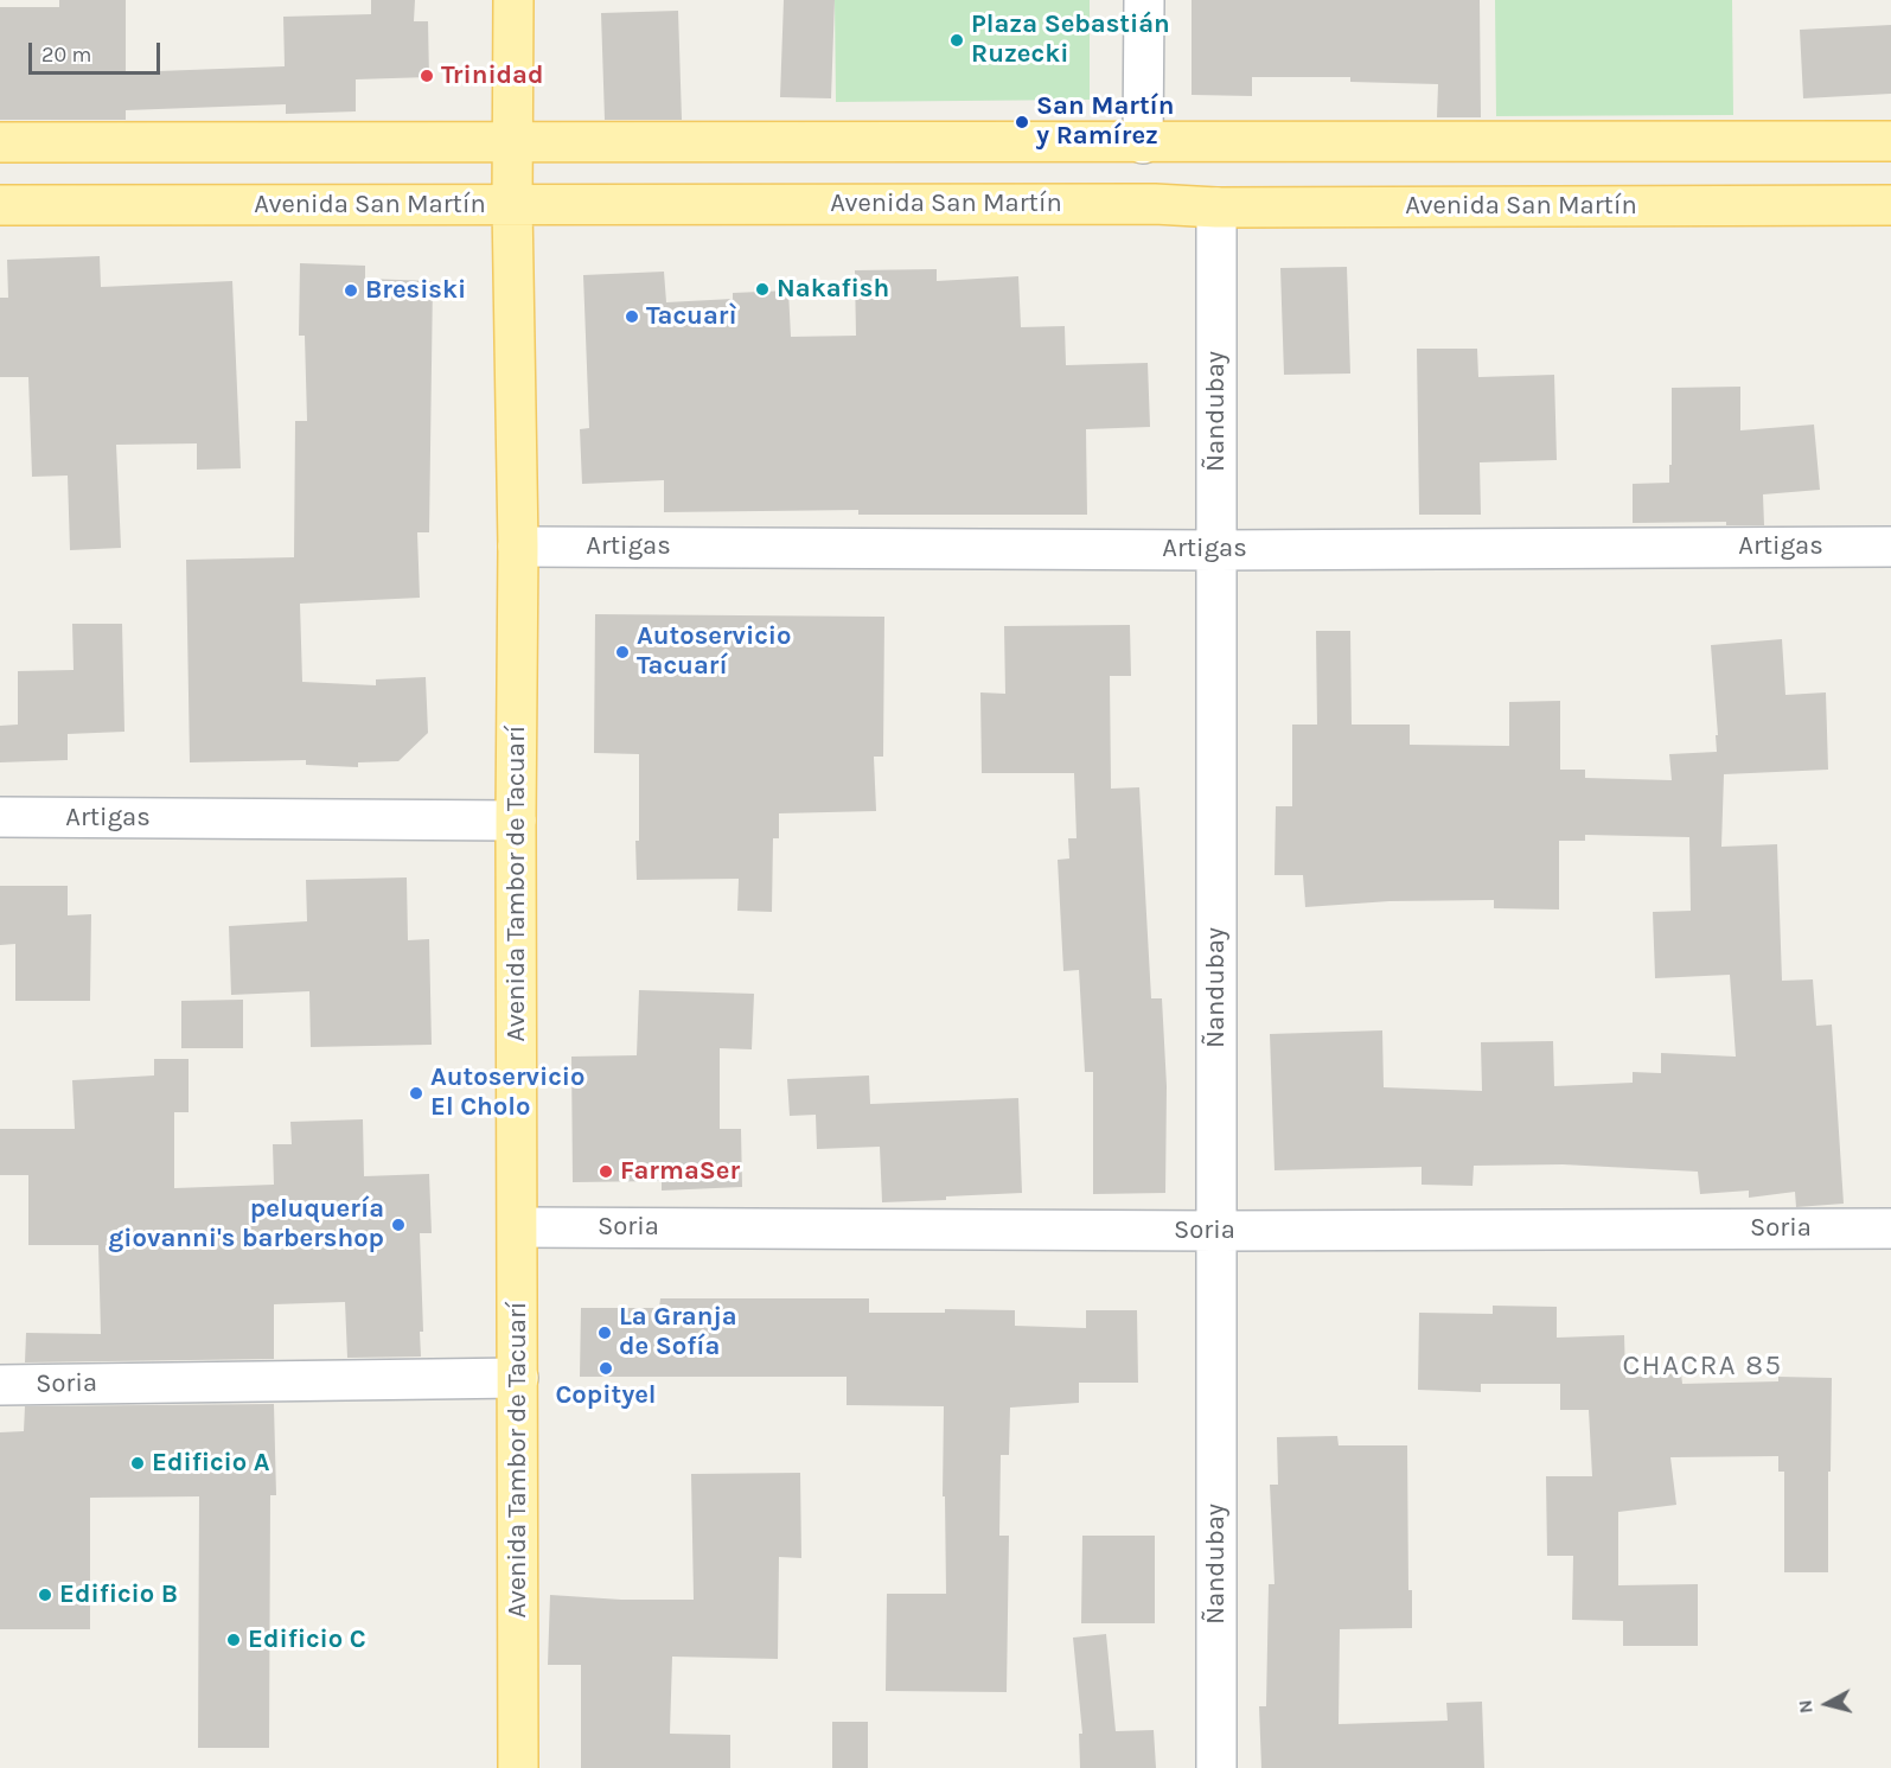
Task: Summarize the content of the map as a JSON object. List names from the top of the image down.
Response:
{
  "streets": {
    "main road": ["Avenida San Martín", "Avenida Tambor de Tacuarí"],
    "street": ["Ñandubay", "Artigas", "Soria"]
  },
  "crossings": [
    ["Avenida San Martín", "Ñandubay"],
    ["Avenida San Martín", "Avenida Tambor de Tacuarí"],
    ["Ñandubay", "Artigas"],
    ["Ñandubay", "Soria"],
    ["Artigas", "Avenida Tambor de Tacuarí"],
    ["Avenida Tambor de Tacuarí", "Soria"]
  ],
  "districts": ["CHACRA 85"],
  "places": [
    "Plaza Sebastián Ruzecki",
    "Trinidad",
    "San Martín y Ramírez",
    "Nakafish",
    "Bresiski",
    "Tacuarì",
    "Autoservicio Tacuarí",
    "Autoservicio El Cholo",
    "FarmaSer",
    "peluquería giovanni's barbershop",
    "La Granja de Sofía",
    "Copityel",
    "Edificio A",
    "Edificio B",
    "Edificio C"
  ],
  "scale_bar": "20 m",
  "north": "left"
}
